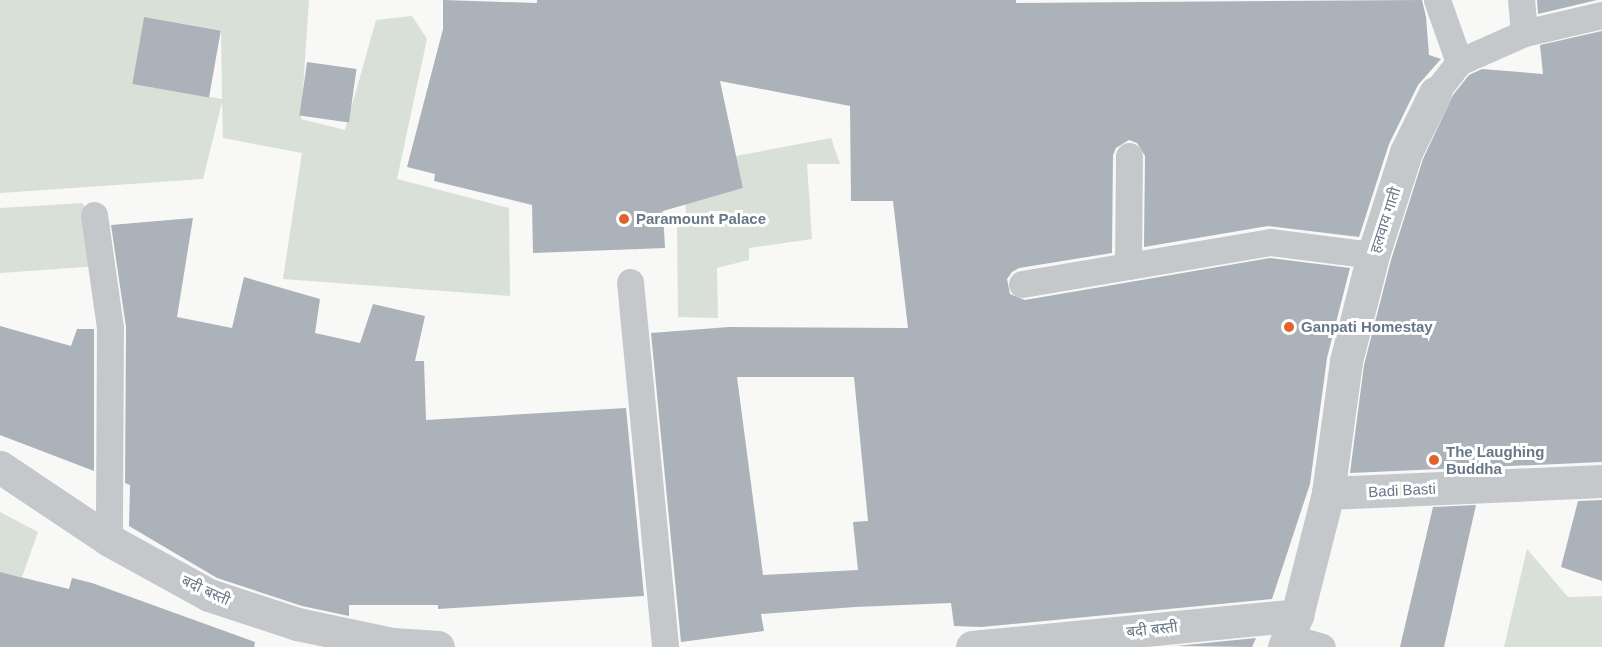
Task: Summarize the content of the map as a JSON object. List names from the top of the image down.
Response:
{
  "streets": {
    "street": ["हलवाय गाती", "Badi Basti", "बदी बस्ती"]
  },
  "crossings": [
    ["हलवाय गाती", "Badi Basti"]
  ],
  "places": ["Paramount Palace", "Ganpati Homestay", "The Laughing Buddha"]
}
